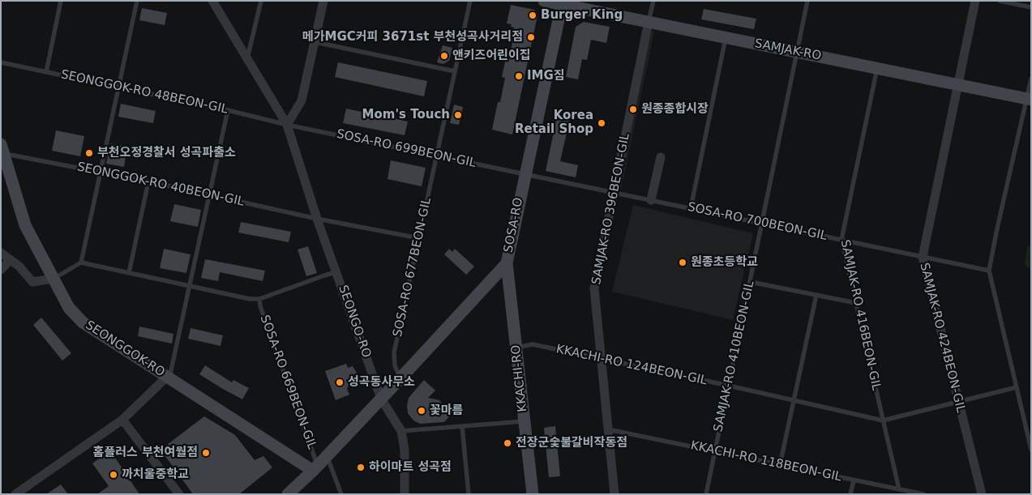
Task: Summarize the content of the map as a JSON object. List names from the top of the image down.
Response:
{
  "streets": {
    "street": [
      "SAMJAK-RO",
      "SAMJAK-RO 396BEON-GIL",
      "SOSA-RO",
      "SEONGO-RO",
      "SAMJAK-RO 424BEON-GIL",
      "SEONGGOK-RO",
      "KKACHI-RO"
    ],
    "lane": [
      "SEONGGOK-RO 48BEON-GIL",
      "SOSA-RO 699BEON-GIL",
      "SEONGGOK-RO 40BEON-GIL",
      "SOSA-RO 700BEON-GIL",
      "SOSA-RO 677BEON-GIL",
      "SAMJAK-RO 416BEON-GIL",
      "SAMJAK-RO 410BEON-GIL",
      "KKACHI-RO 124BEON-GIL",
      "SOSA-RO 669BEON-GIL",
      "KKACHI-RO 118BEON-GIL"
    ]
  },
  "crossings": [
    ["SAMJAK-RO", "SAMJAK-RO 396BEON-GIL"],
    ["SAMJAK-RO", "SOSA-RO"],
    ["SAMJAK-RO", "SAMJAK-RO 416BEON-GIL"],
    ["SAMJAK-RO", "SAMJAK-RO 424BEON-GIL"],
    ["SAMJAK-RO", "SAMJAK-RO 410BEON-GIL"],
    ["SEONGGOK-RO 48BEON-GIL", "SOSA-RO 699BEON-GIL"],
    ["SEONGGOK-RO 48BEON-GIL", "SEONGO-RO"],
    ["SOSA-RO 699BEON-GIL", "SOSA-RO 700BEON-GIL"],
    ["SOSA-RO 699BEON-GIL", "SOSA-RO"],
    ["SOSA-RO 699BEON-GIL", "SOSA-RO 677BEON-GIL"],
    ["SOSA-RO 699BEON-GIL", "SEONGO-RO"],
    ["SEONGGOK-RO 40BEON-GIL", "SEONGO-RO"],
    ["SEONGGOK-RO 40BEON-GIL", "SEONGGOK-RO"],
    ["SAMJAK-RO 396BEON-GIL", "SOSA-RO 700BEON-GIL"],
    ["SAMJAK-RO 396BEON-GIL", "KKACHI-RO 124BEON-GIL"],
    ["SAMJAK-RO 396BEON-GIL", "KKACHI-RO 118BEON-GIL"],
    ["SOSA-RO 700BEON-GIL", "SOSA-RO"],
    ["SOSA-RO 700BEON-GIL", "SAMJAK-RO 416BEON-GIL"],
    ["SOSA-RO 700BEON-GIL", "SAMJAK-RO 424BEON-GIL"],
    ["SOSA-RO 700BEON-GIL", "SAMJAK-RO 410BEON-GIL"],
    ["SOSA-RO", "SOSA-RO 677BEON-GIL"],
    ["SOSA-RO", "SEONGO-RO"],
    ["SOSA-RO", "SEONGGOK-RO"],
    ["SOSA-RO", "KKACHI-RO"],
    ["SOSA-RO", "SOSA-RO 669BEON-GIL"],
    ["SAMJAK-RO 416BEON-GIL", "KKACHI-RO 124BEON-GIL"],
    ["SAMJAK-RO 416BEON-GIL", "KKACHI-RO 118BEON-GIL"],
    ["SAMJAK-RO 424BEON-GIL", "KKACHI-RO 124BEON-GIL"],
    ["SEONGGOK-RO", "SOSA-RO 669BEON-GIL"],
    ["SAMJAK-RO 410BEON-GIL", "KKACHI-RO 124BEON-GIL"],
    ["SAMJAK-RO 410BEON-GIL", "KKACHI-RO 118BEON-GIL"],
    ["KKACHI-RO 124BEON-GIL", "KKACHI-RO"]
  ],
  "places": [
    "Burger King",
    "메가MGC커피 3671st 부천성곡사거리점",
    "앤키즈어린이집",
    "IMG짐",
    "원종종합시장",
    "Mom's Touch",
    "Korea Retail Shop",
    "부천오정경찰서 성곡파출소",
    "원종초등학교",
    "성곡동사무소",
    "꽃마름",
    "전장군숯불갈비작동점",
    "홈플러스 부천여월점",
    "하이마트 성곡점",
    "까치울중학교"
  ]
}
